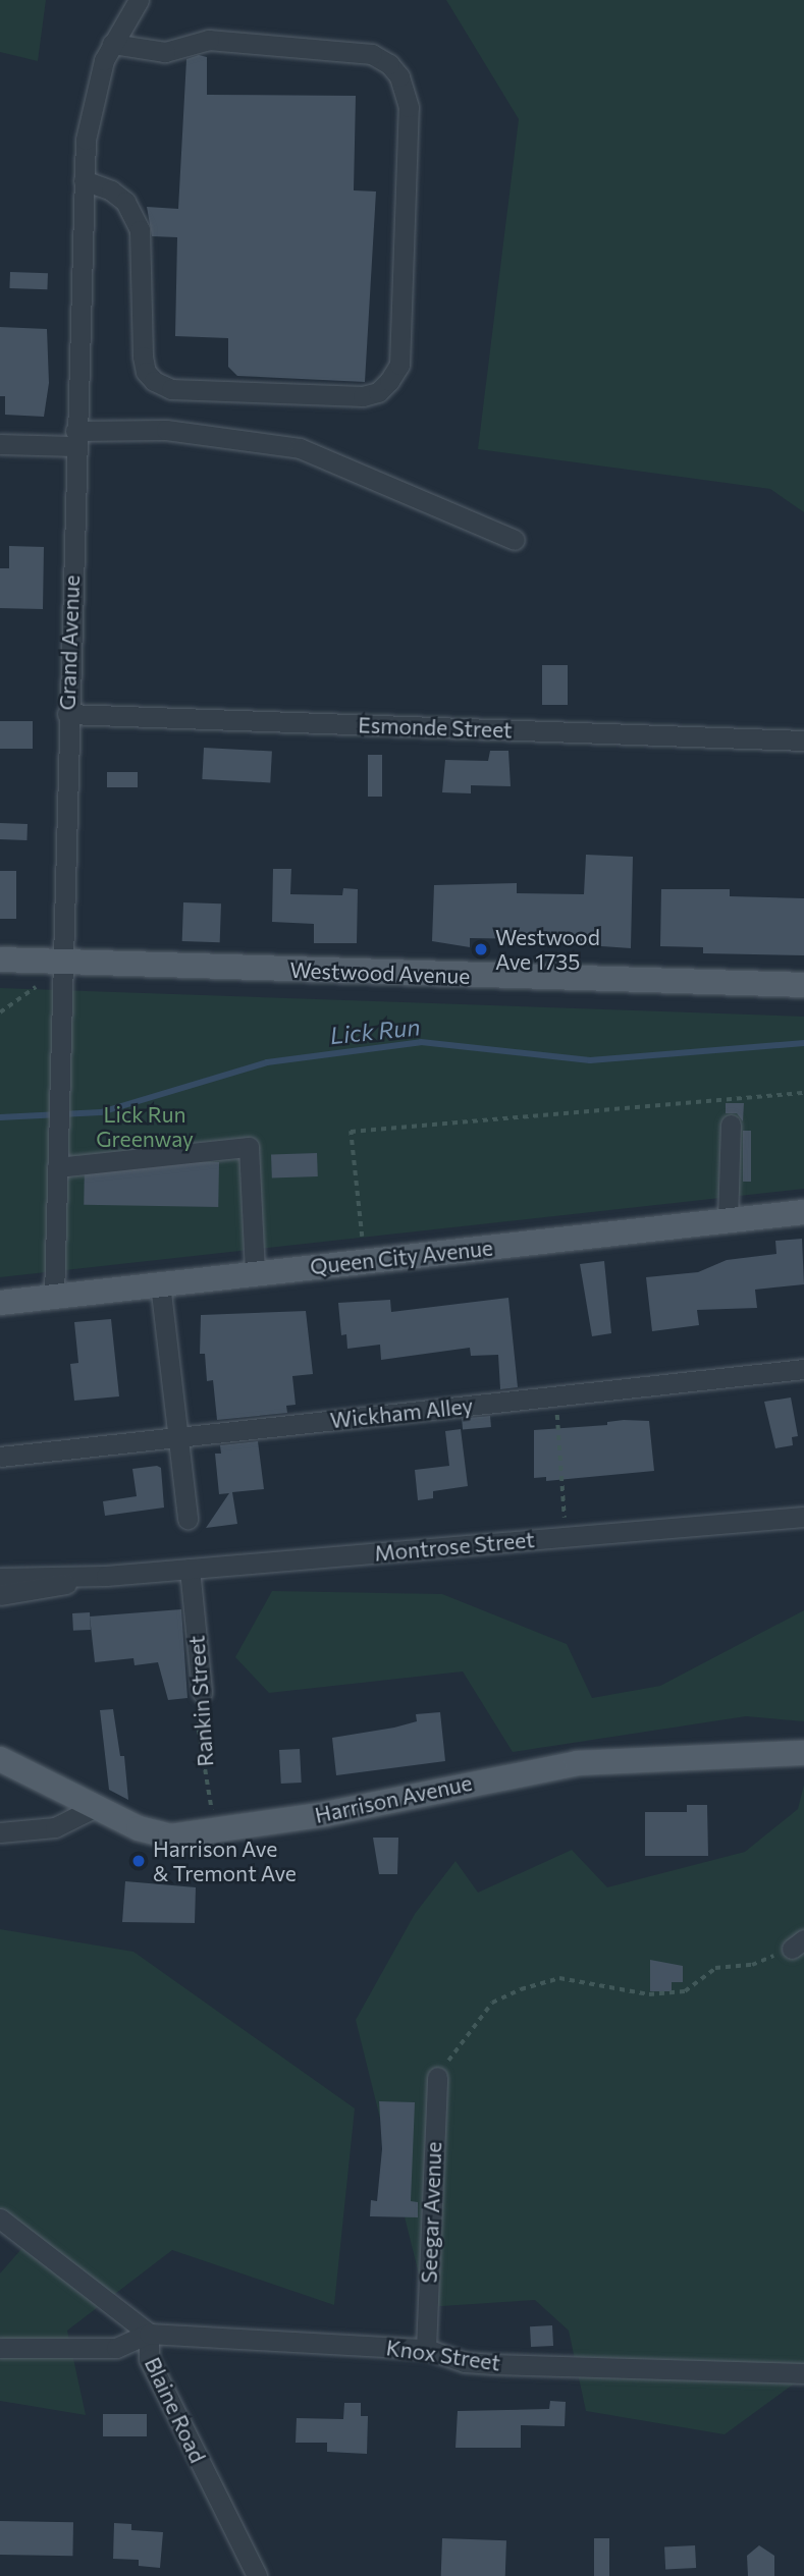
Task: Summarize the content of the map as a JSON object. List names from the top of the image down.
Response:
{
  "streets": {
    "main road": ["Westwood Avenue", "Queen City Avenue", "Harrison Avenue"],
    "street": [
      "Grand Avenue",
      "Esmonde Street",
      "Wickham Alley",
      "Montrose Street",
      "Rankin Street",
      "Seegar Avenue",
      "Knox Street",
      "Blaine Road"
    ]
  },
  "crossings": [
    ["Grand Avenue", "Esmonde Street"],
    ["Grand Avenue", "Westwood Avenue"],
    ["Grand Avenue", "Queen City Avenue"],
    ["Montrose Street", "Rankin Street"],
    ["Rankin Street", "Harrison Avenue"],
    ["Seegar Avenue", "Knox Street"],
    ["Knox Street", "Blaine Road"]
  ],
  "water": ["Lick Run"],
  "parks": ["Lick Run Greenway"],
  "places": ["Westwood Ave 1735", "Harrison Ave & Tremont Ave"]
}
